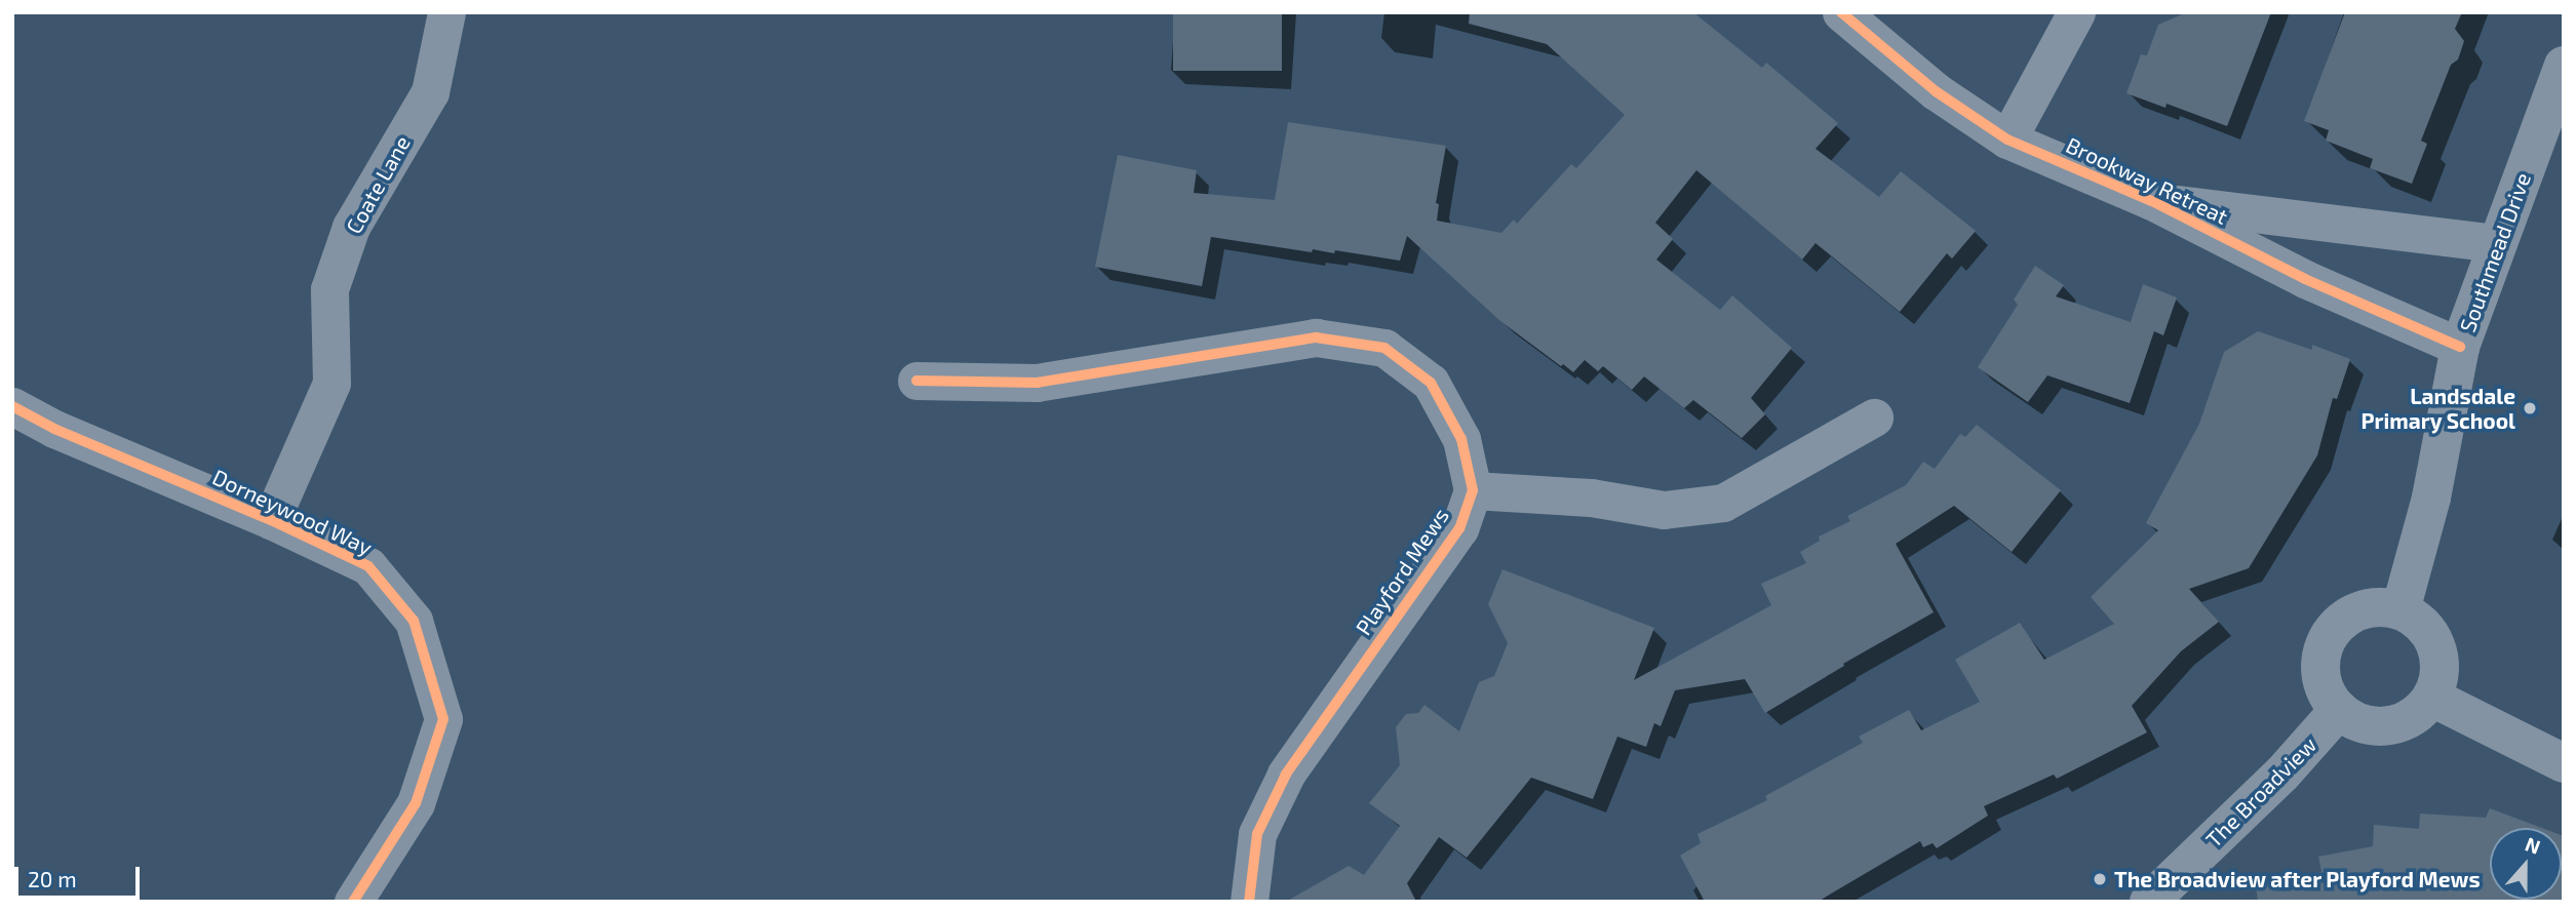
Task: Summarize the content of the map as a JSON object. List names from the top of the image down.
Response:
{
  "streets": {
    "street": [
      "Brookway Retreat",
      "Coate Lane",
      "Southmead Drive",
      "Dorneywood Way",
      "Playford Mews",
      "The Broadview"
    ]
  },
  "crossings": [
    ["Brookway Retreat", "Southmead Drive"],
    ["Coate Lane", "Dorneywood Way"],
    ["Southmead Drive", "The Broadview"]
  ],
  "places": ["Landsdale Primary School", "The Broadview after Playford Mews"],
  "scale_bar": "20 m",
  "north": "top"
}
